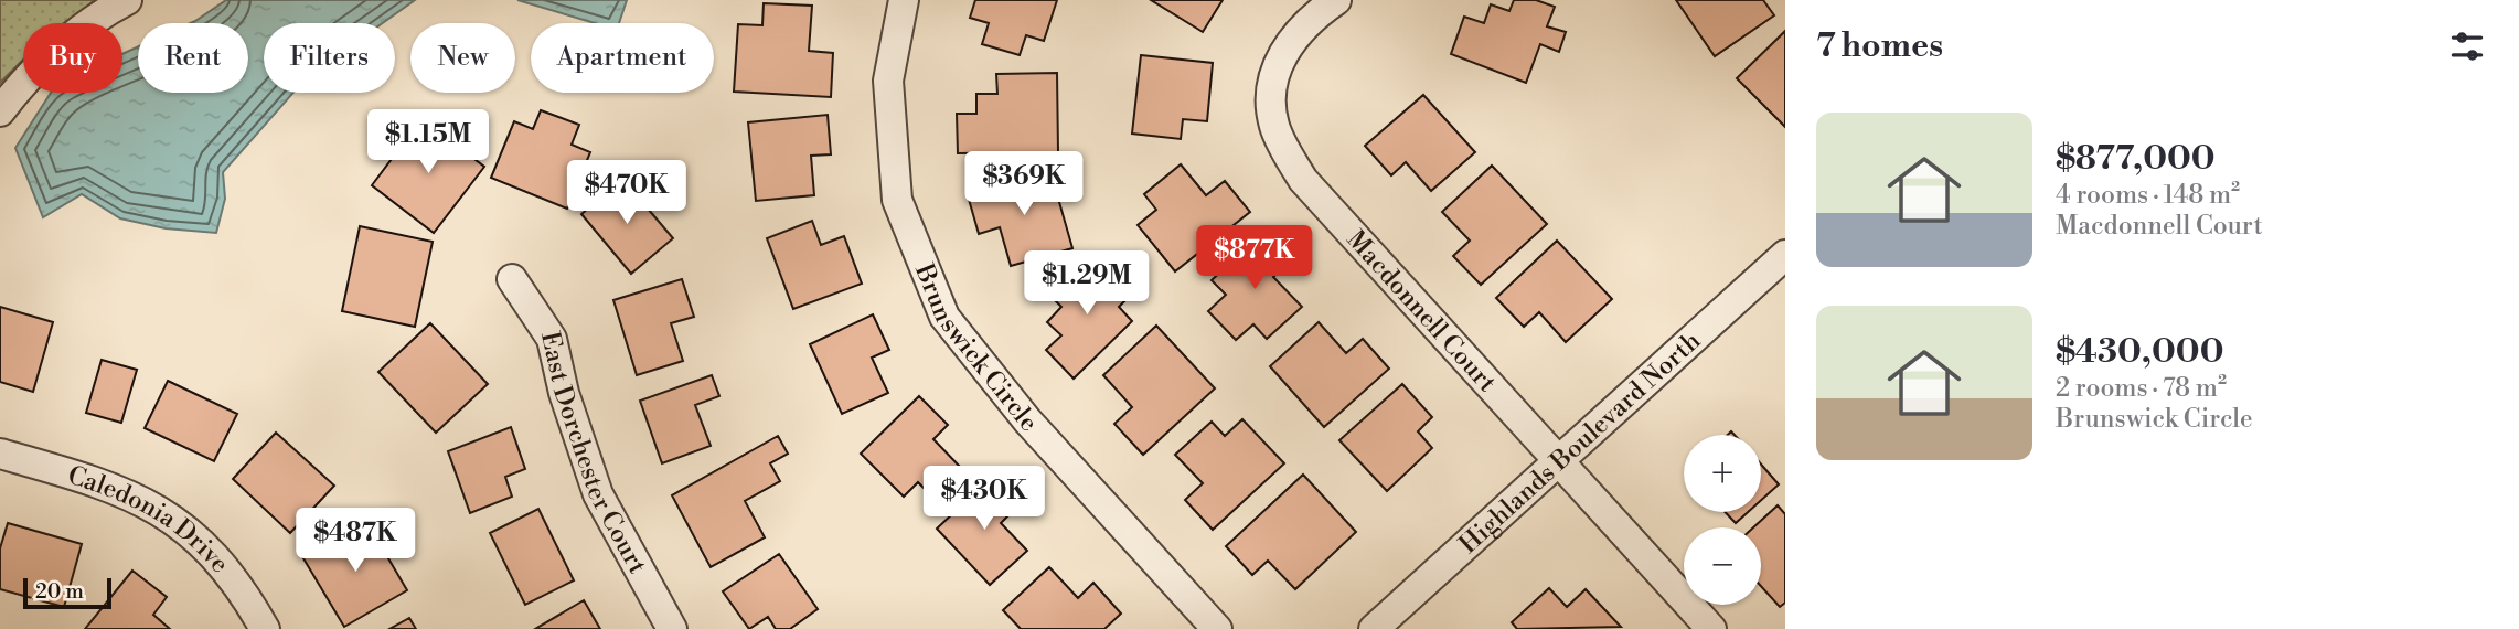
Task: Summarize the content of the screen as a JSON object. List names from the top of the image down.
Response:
{
  "streets": {
    "street": [
      "Macdonnell Court",
      "Brunswick Circle",
      "Highlands Boulevard North",
      "East Dorchester Court",
      "Caledonia Drive"
    ]
  },
  "crossings": [
    ["Macdonnell Court", "Highlands Boulevard North"]
  ],
  "scale_bar": "20 m",
  "page": {
    "heading": "7 homes",
    "chip": [
      "Buy",
      "Rent",
      "Filters",
      "New",
      "Apartment"
    ],
    "list": [
      {
        "name": "$877,000",
        "note": "4 rooms · 148 m² · Macdonnell Court"
      },
      {
        "name": "$430,000",
        "note": "2 rooms · 78 m² · Brunswick Circle"
      }
    ],
    "price": [
      "$1.15M",
      "$369K",
      "$470K",
      "$877K",
      "$1.29M",
      "$430K",
      "$487K"
    ],
    "map_buttons": ["+", "−"],
    "scale": "20 m"
  }
}
